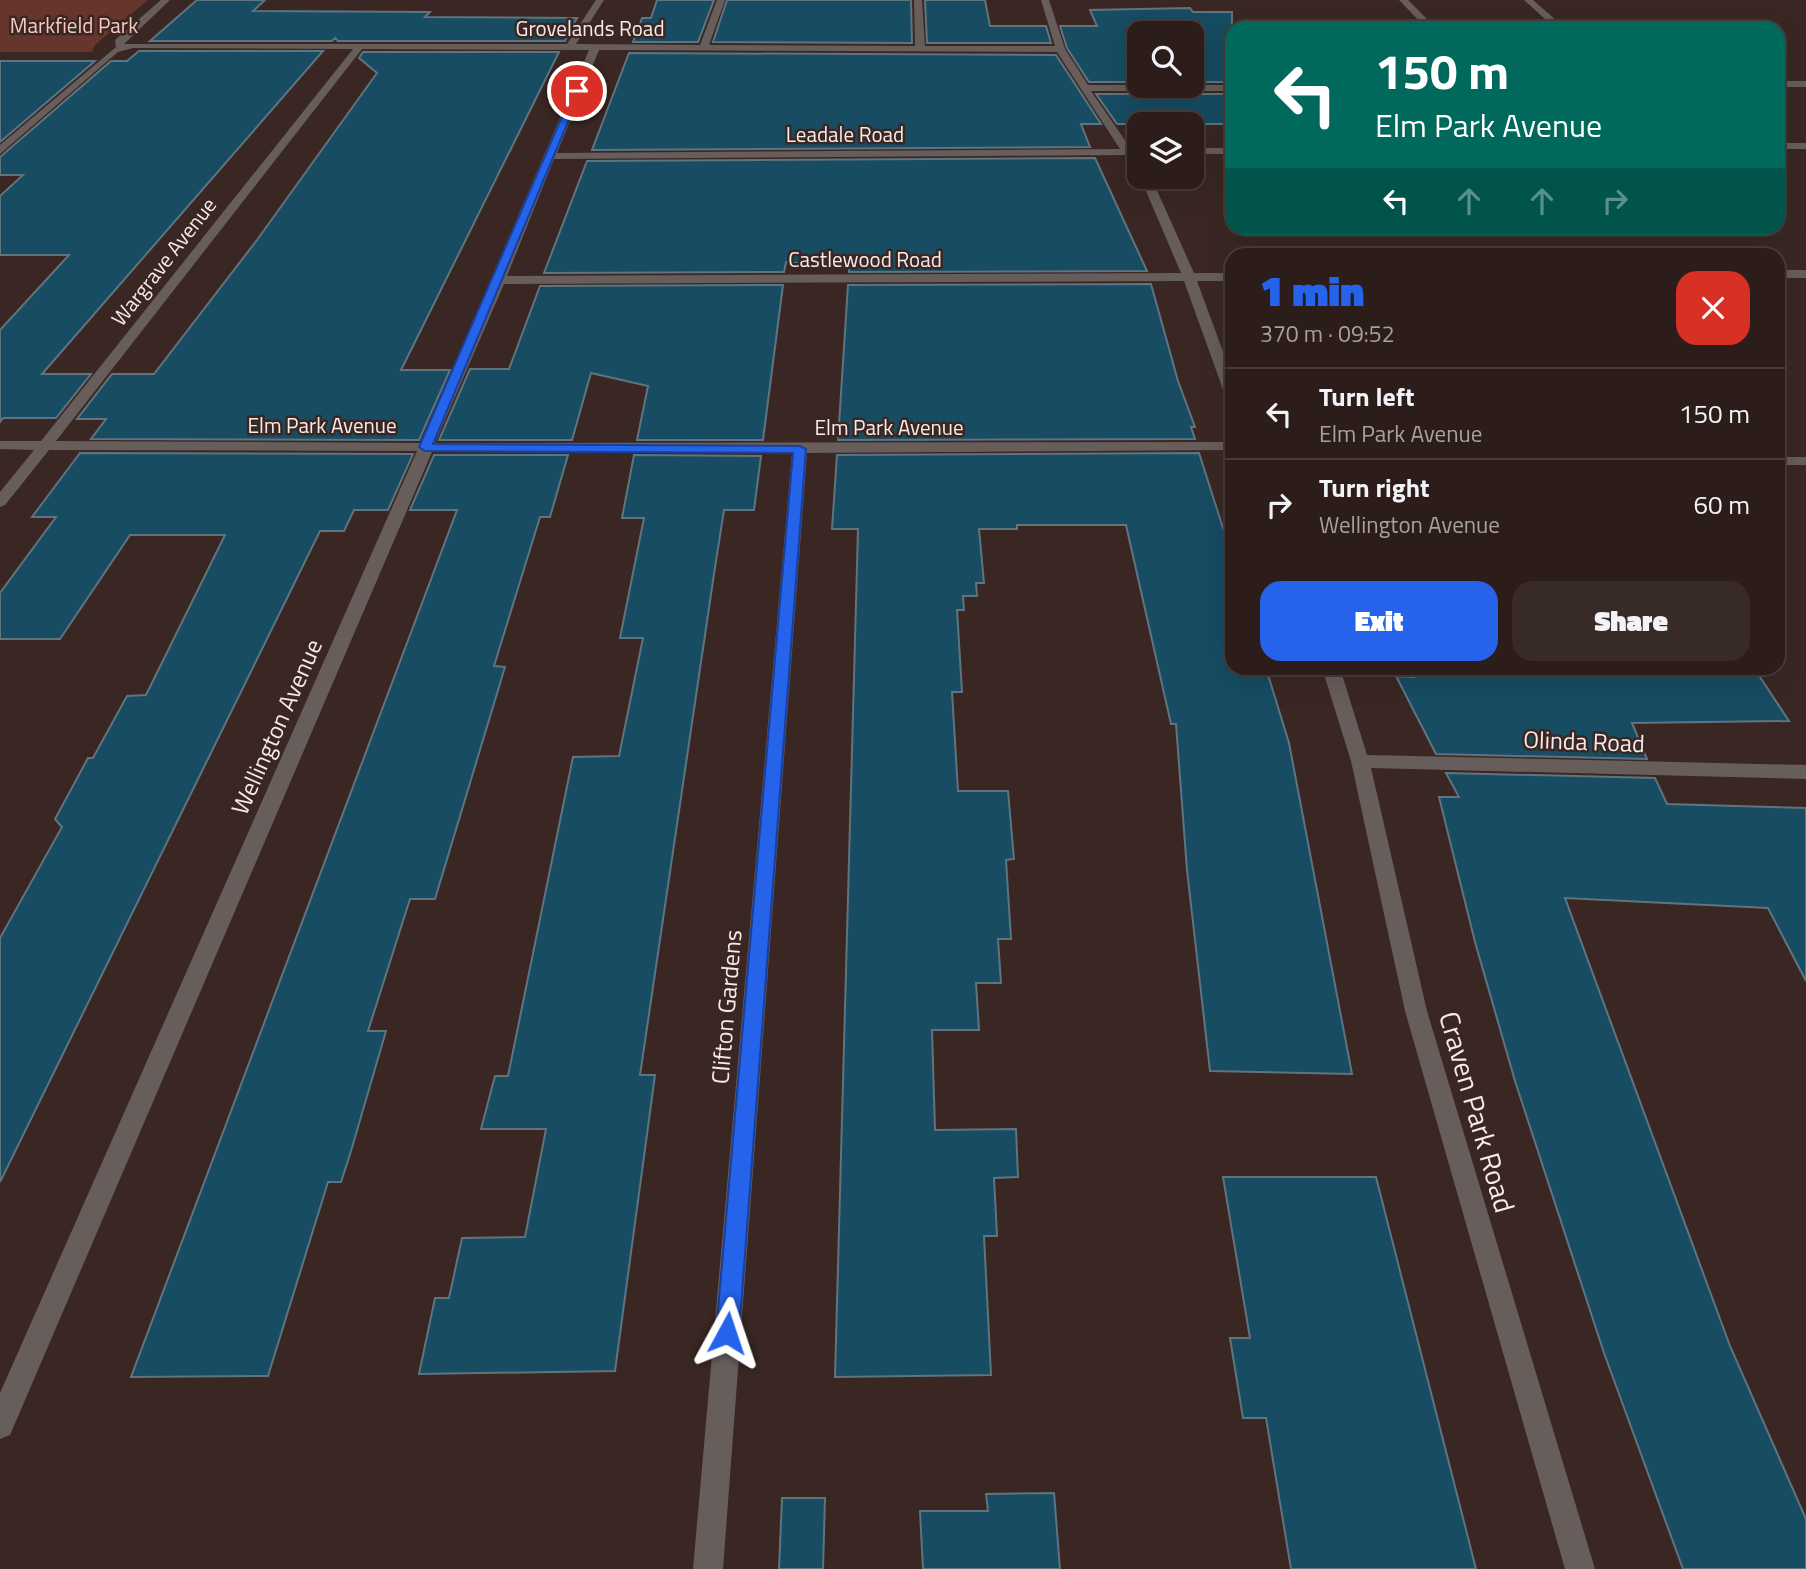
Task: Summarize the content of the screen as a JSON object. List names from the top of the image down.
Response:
{
  "streets": {
    "street": [
      "Grovelands Road",
      "Leadale Road",
      "Castlewood Road",
      "Wargrave Avenue",
      "Elm Park Avenue",
      "Wellington Avenue",
      "Olinda Road",
      "Clifton Gardens",
      "Craven Park Road"
    ]
  },
  "crossings": [
    ["Grovelands Road", "Wargrave Avenue"],
    ["Grovelands Road", "Wellington Avenue"],
    ["Leadale Road", "Wellington Avenue"],
    ["Castlewood Road", "Wellington Avenue"],
    ["Wargrave Avenue", "Elm Park Avenue"],
    ["Elm Park Avenue", "Wellington Avenue"],
    ["Elm Park Avenue", "Clifton Gardens"],
    ["Olinda Road", "Craven Park Road"]
  ],
  "parks": ["Markfield Park"],
  "page": {
    "turn": ["150 m", "Elm Park Avenue"],
    "heading": ["1 min", "370 m · 09:52"],
    "list": [
      {
        "name": "Turn left",
        "note": "Elm Park Avenue",
        "value": "150 m"
      },
      {
        "name": "Turn right",
        "note": "Wellington Avenue",
        "value": "60 m"
      }
    ],
    "buttons": ["Exit", "Share"]
  }
}
